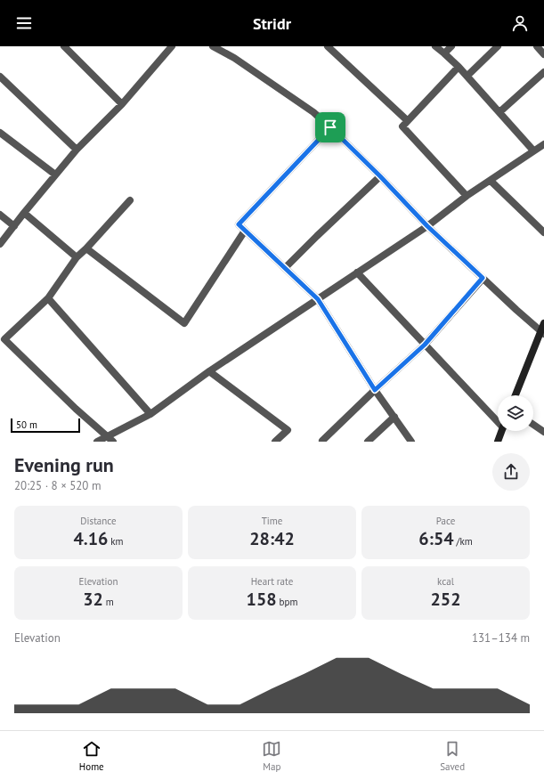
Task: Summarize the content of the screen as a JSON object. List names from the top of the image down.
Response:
{
  "scale_bar": "50 m",
  "page": {
    "header": "Stridr",
    "scale": "50 m",
    "heading": ["Evening run", "20:25 · 8 × 520 m"],
    "stats": [
      ["Distance", "4.16 km"],
      ["Time", "28:42"],
      ["Pace", "6:54 /km"],
      ["Elevation", "32 m"],
      ["Heart rate", "158 bpm"],
      ["kcal", "252"]
    ],
    "chart": ["Elevation", "131–134 m"],
    "tabs": ["Home", "Map", "Saved"]
  }
}
